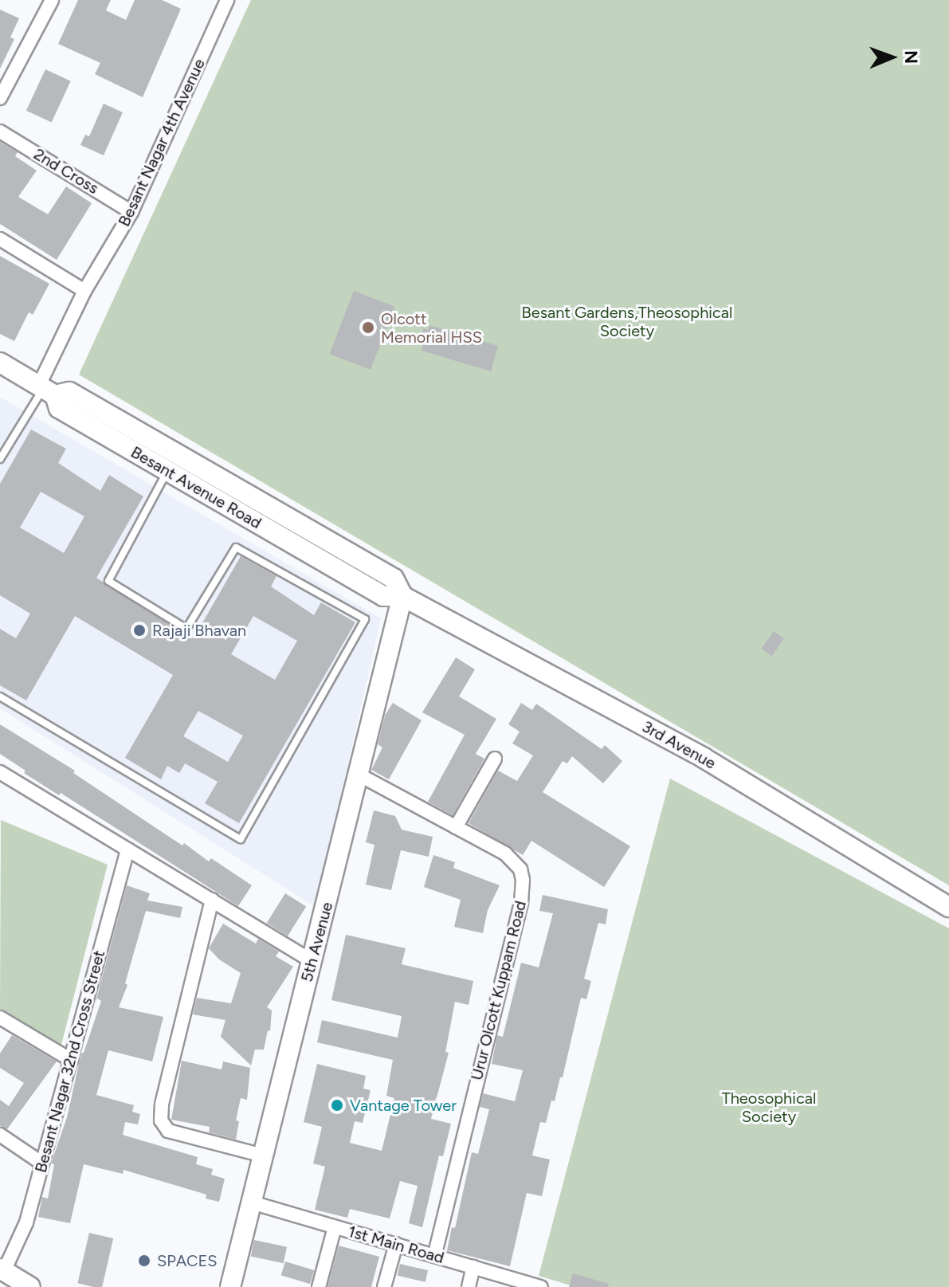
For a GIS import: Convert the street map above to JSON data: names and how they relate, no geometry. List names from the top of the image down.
{
  "streets": {
    "main road": ["Besant Avenue Road", "3rd Avenue", "5th Avenue"],
    "street": [
      "Besant Nagar 4th Avenue",
      "2nd Cross",
      "Urur Olcott Kuppam Road",
      "Besant Nagar 32nd Cross Street",
      "1st Main Road"
    ]
  },
  "crossings": [
    ["Besant Nagar 4th Avenue", "2nd Cross"],
    ["Besant Nagar 4th Avenue", "Besant Avenue Road"],
    ["Besant Avenue Road", "3rd Avenue"],
    ["Besant Avenue Road", "5th Avenue"],
    ["3rd Avenue", "5th Avenue"],
    ["5th Avenue", "Urur Olcott Kuppam Road"],
    ["5th Avenue", "1st Main Road"],
    ["Urur Olcott Kuppam Road", "1st Main Road"]
  ],
  "parks": ["Besant Gardens,Theosophical Society", "Theosophical Society"],
  "places": [
    "Olcott Memorial HSS",
    "Rajaji Bhavan",
    "Vantage Tower",
    "SPACES"
  ],
  "north": "right"
}
